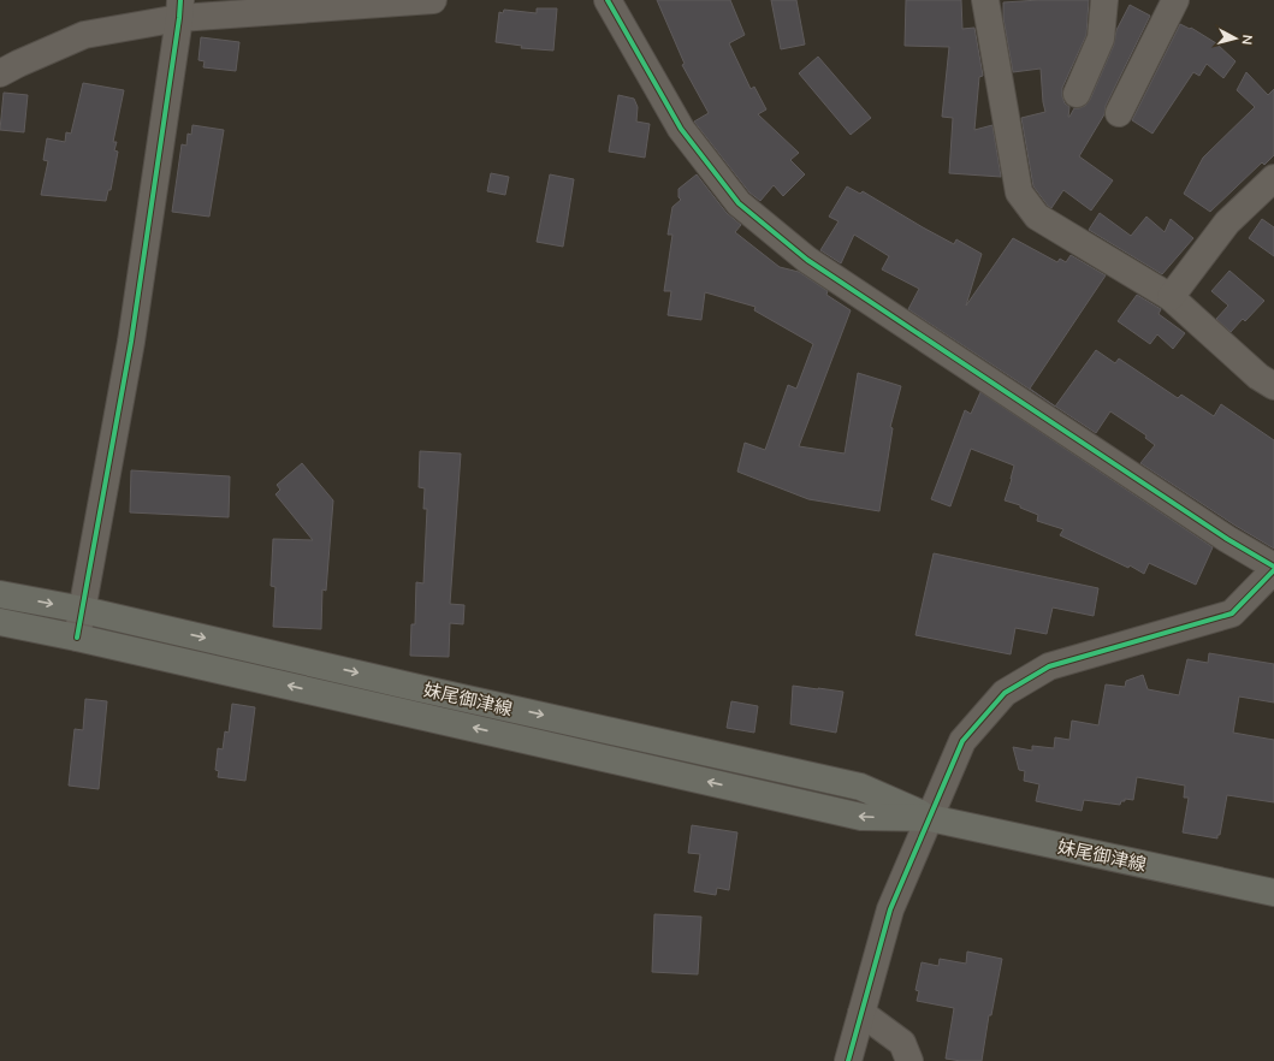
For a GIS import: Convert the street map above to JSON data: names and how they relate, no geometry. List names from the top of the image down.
{
  "streets": {
    "main road": ["妹尾御津線"]
  },
  "north": "right"
}
